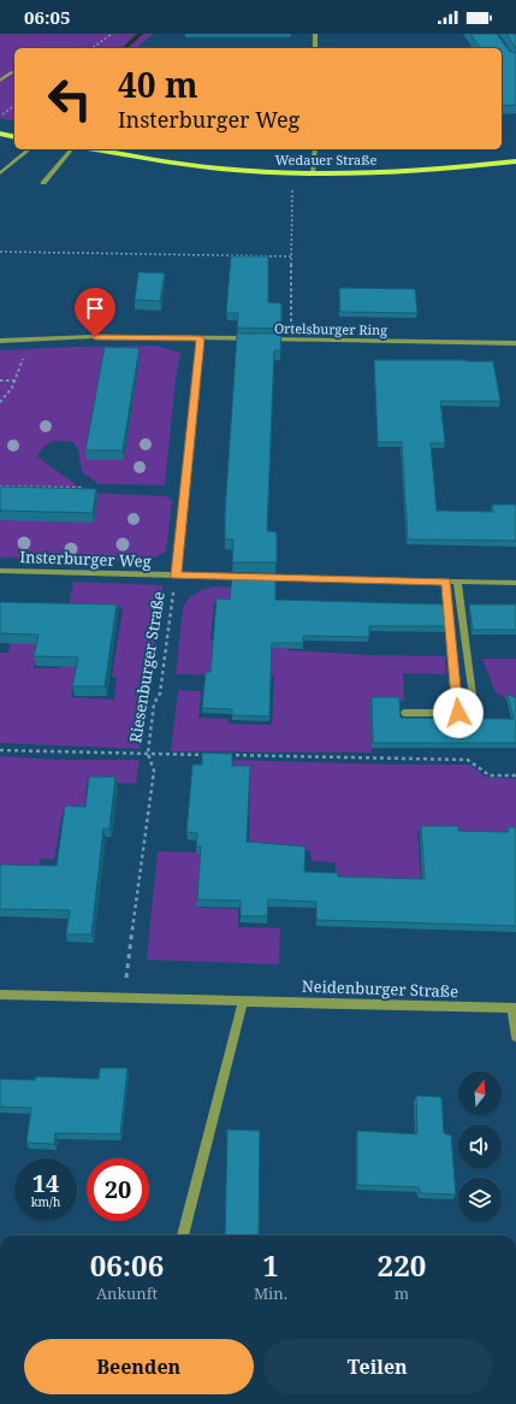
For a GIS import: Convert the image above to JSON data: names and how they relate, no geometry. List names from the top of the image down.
{
  "streets": {
    "main road": ["Wedauer Straße"],
    "street": [
      "Ortelsburger Ring",
      "Insterburger Weg",
      "Riesenburger Straße",
      "Neidenburger Straße"
    ]
  },
  "crossings": [
    ["Ortelsburger Ring", "Riesenburger Straße"],
    ["Insterburger Weg", "Riesenburger Straße"],
    ["Riesenburger Straße", "Neidenburger Straße"]
  ],
  "north": "top",
  "page": {
    "status": "06:05",
    "turn": ["40 m", "Insterburger Weg"],
    "speed": "14 km/h",
    "limit": "20",
    "eta": [
      "06:06",
      "Ankunft",
      "1",
      "Min.",
      "220",
      "m"
    ],
    "buttons": ["Beenden", "Teilen"]
  }
}
